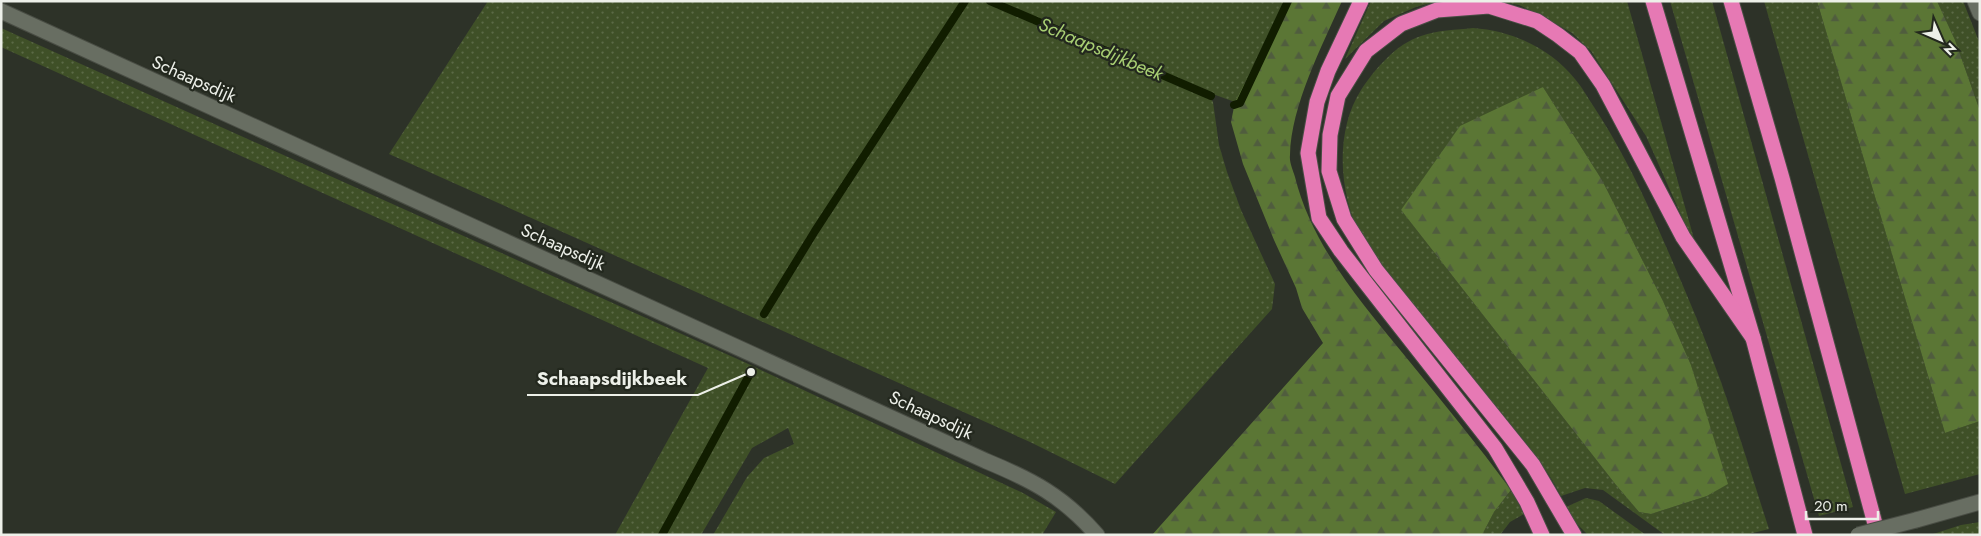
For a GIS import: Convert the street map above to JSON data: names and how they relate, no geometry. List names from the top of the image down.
{
  "streets": {
    "street": ["Schaapsdijk"]
  },
  "water": ["Schaapsdijkbeek"],
  "places": ["Schaapsdijkbeek"],
  "scale_bar": "20 m",
  "north": "bottom right"
}
